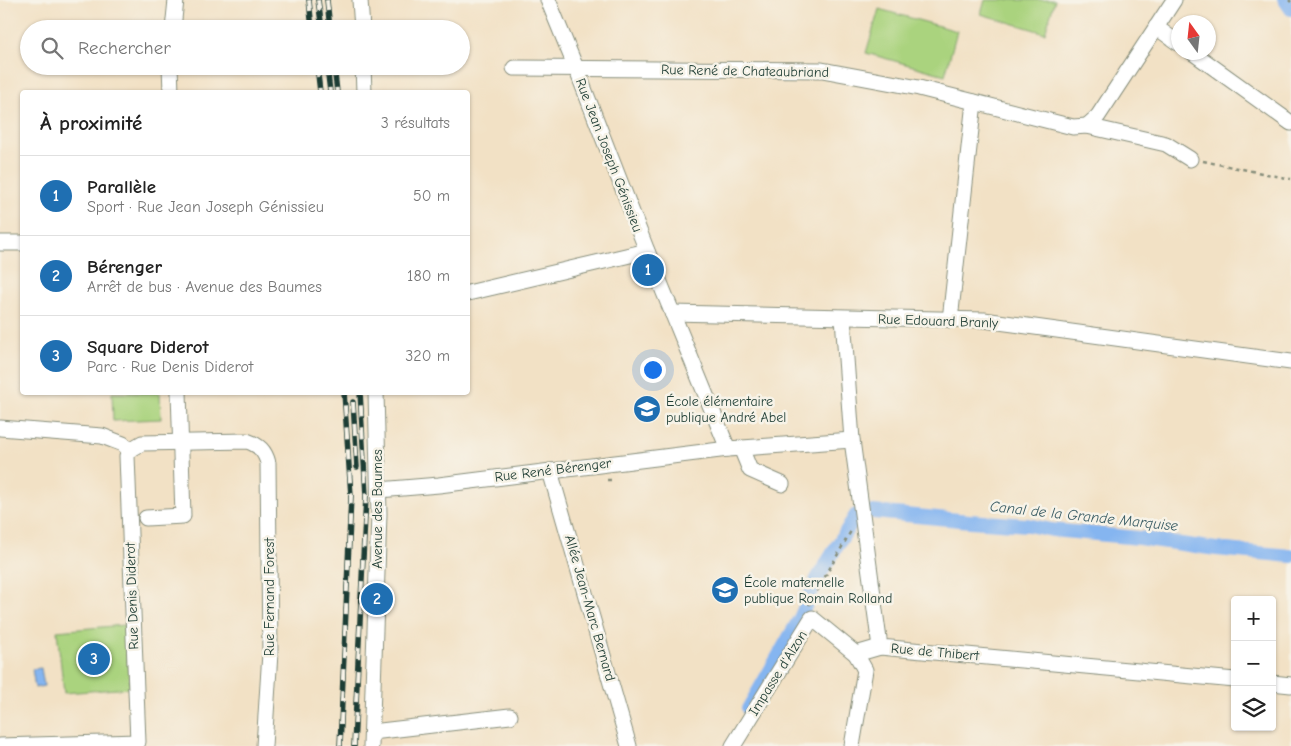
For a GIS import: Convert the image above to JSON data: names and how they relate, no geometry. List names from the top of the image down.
{
  "streets": {
    "street": [
      "Rue René de Chateaubriand",
      "Rue Jean Joseph Génissieu",
      "Rue Edouard Branly",
      "Rue René Bérenger",
      "Avenue des Baumes",
      "Rue Denis Diderot",
      "Rue Fernand Forest",
      "Allée Jean-Marc Bernard",
      "Rue de Thibert",
      "Impasse d'Alzon"
    ]
  },
  "crossings": [
    ["Rue René de Chateaubriand", "Rue Jean Joseph Génissieu"],
    ["Rue Jean Joseph Génissieu", "Rue Edouard Branly"],
    ["Rue Jean Joseph Génissieu", "Rue René Bérenger"],
    ["Rue Edouard Branly", "Rue de Thibert"],
    ["Rue René Bérenger", "Avenue des Baumes"],
    ["Rue René Bérenger", "Allée Jean-Marc Bernard"]
  ],
  "water": ["Canal de la Grande Marquise"],
  "places": {
    "school or university": ["École élémentaire publique André Abel", "École maternelle publique Romain Rolland"]
  },
  "north": "top",
  "page": {
    "search": "Rechercher",
    "heading": ["À proximité", "3 résultats"],
    "list": [
      {
        "mark": "1",
        "name": "Parallèle",
        "note": "Sport · Rue Jean Joseph Génissieu",
        "value": "50 m"
      },
      {
        "mark": "2",
        "name": "Bérenger",
        "note": "Arrêt de bus · Avenue des Baumes",
        "value": "180 m"
      },
      {
        "mark": "3",
        "name": "Square Diderot",
        "note": "Parc · Rue Denis Diderot",
        "value": "320 m"
      }
    ],
    "pins": ["1", "2", "3"],
    "map_buttons": ["+", "−"]
  }
}
